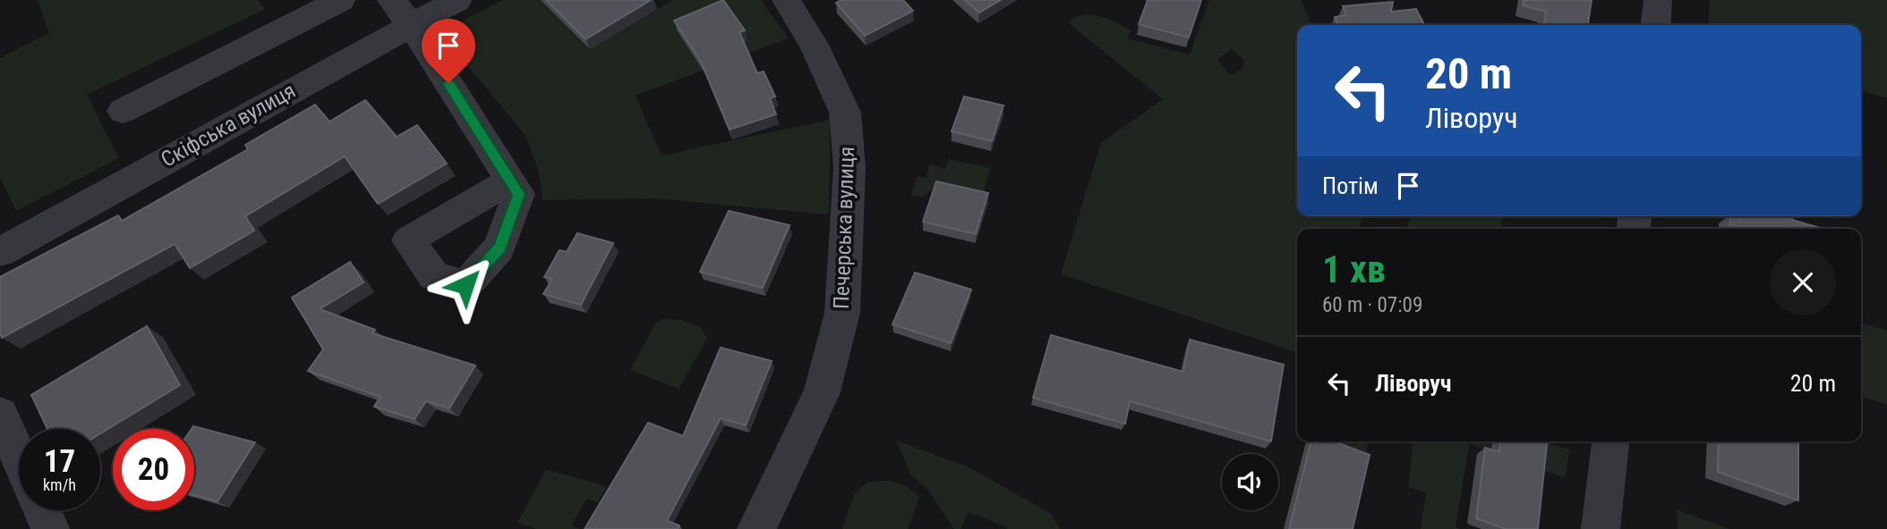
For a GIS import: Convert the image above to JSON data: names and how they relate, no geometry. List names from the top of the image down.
{
  "streets": {
    "street": ["Скіфська вулиця", "Печерська вулиця"]
  },
  "page": {
    "turn": ["20 m", "Ліворуч"],
    "then": "Потім",
    "heading": ["1 хв", "60 m · 07:09"],
    "list": [
      {
        "name": "Ліворуч",
        "value": "20 m"
      }
    ],
    "speed": "17 km/h",
    "limit": "20"
  }
}
